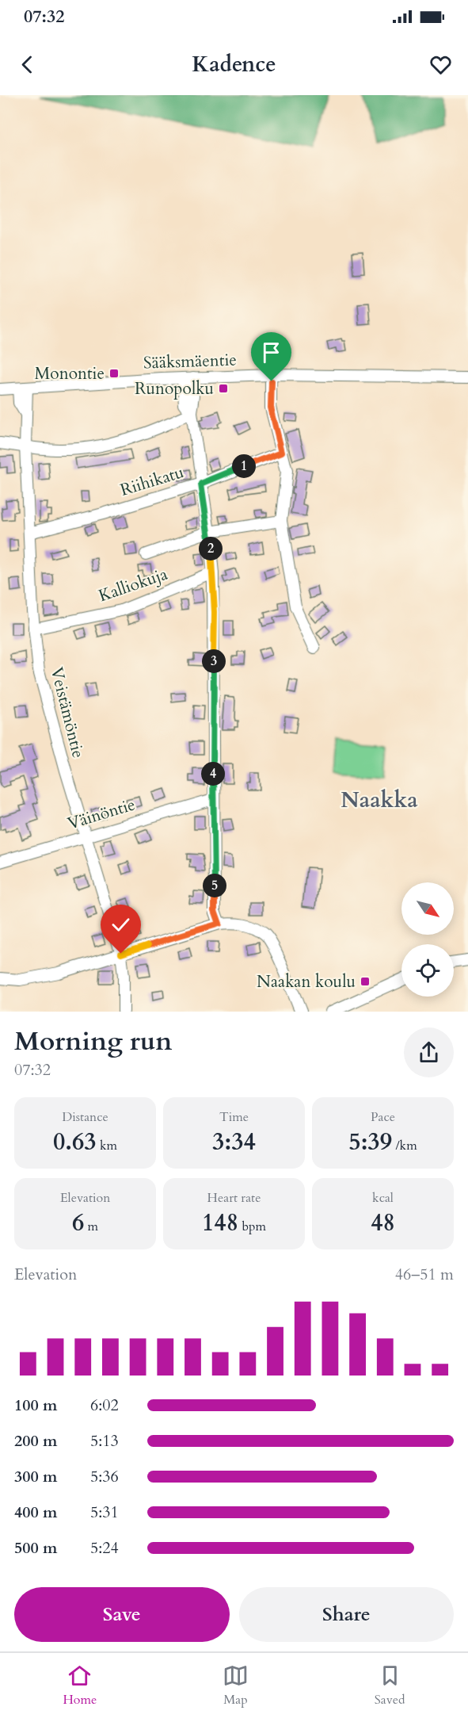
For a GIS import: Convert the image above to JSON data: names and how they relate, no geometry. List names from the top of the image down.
{
  "streets": {
    "street": [
      "Sääksmäentie",
      "Riihikatu",
      "Kalliokuja",
      "Veistämöntie",
      "Väinöntie"
    ]
  },
  "crossings": [
    ["Sääksmäentie", "Veistämöntie"],
    ["Riihikatu", "Veistämöntie"],
    ["Kalliokuja", "Veistämöntie"],
    ["Veistämöntie", "Väinöntie"]
  ],
  "districts": ["Naakka"],
  "places": {
    "transit": ["Monontie", "Runopolku", "Naakan koulu"]
  },
  "north": "bottom right",
  "page": {
    "status": "07:32",
    "header": "Kadence",
    "pins": [
      "1",
      "2",
      "3",
      "4",
      "5"
    ],
    "heading": ["Morning run", "07:32"],
    "stats": [
      ["Distance", "0.63 km"],
      ["Time", "3:34"],
      ["Pace", "5:39 /km"],
      ["Elevation", "6 m"],
      ["Heart rate", "148 bpm"],
      ["kcal", "48"]
    ],
    "chart": ["Elevation", "46–51 m"],
    "list": [
      {
        "name": "100 m",
        "note": "6:02"
      },
      {
        "name": "200 m",
        "note": "5:13"
      },
      {
        "name": "300 m",
        "note": "5:36"
      },
      {
        "name": "400 m",
        "note": "5:31"
      },
      {
        "name": "500 m",
        "note": "5:24"
      }
    ],
    "buttons": ["Save", "Share"],
    "tabs": ["Home", "Map", "Saved"]
  }
}
